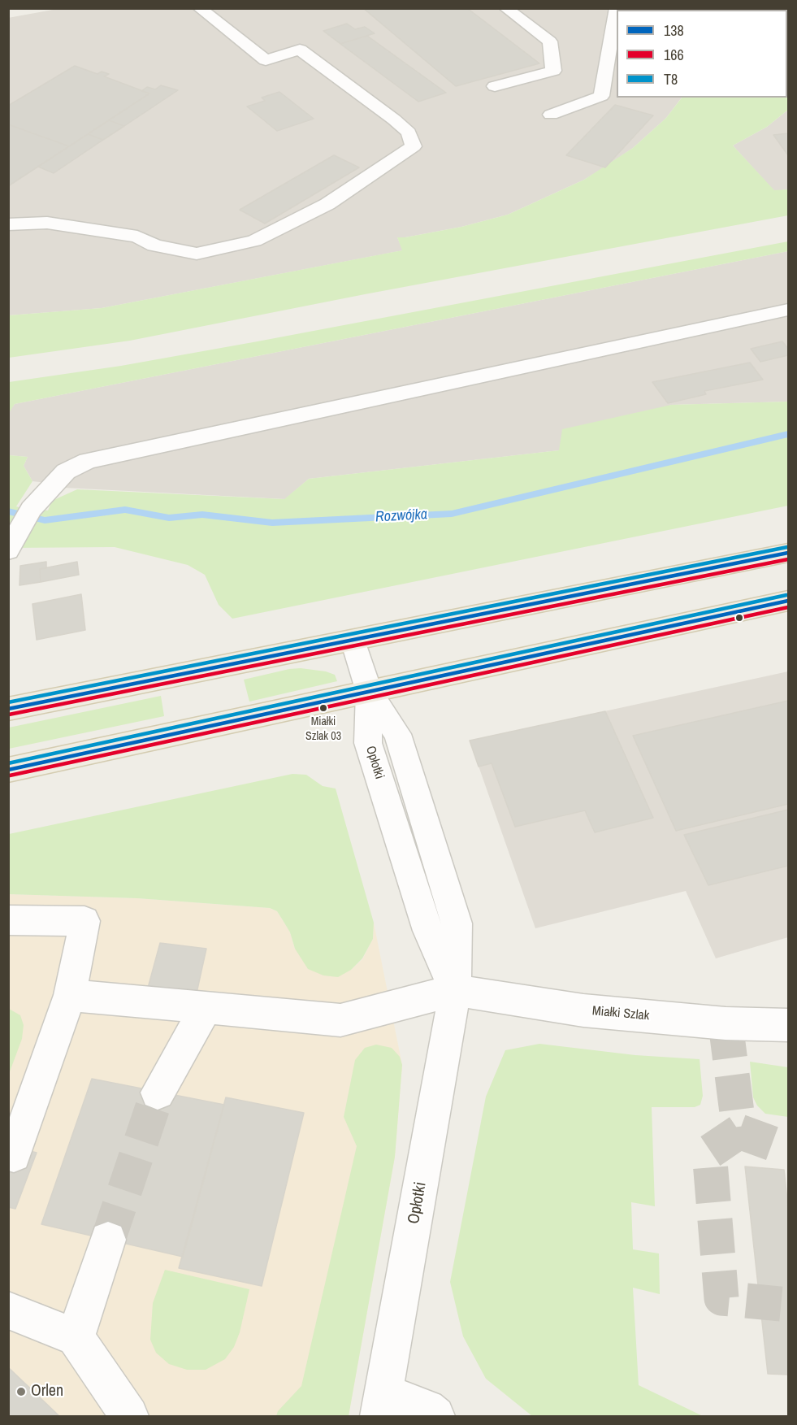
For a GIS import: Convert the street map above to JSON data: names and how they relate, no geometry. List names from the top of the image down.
{
  "streets": {
    "street": ["Opłotki", "Miałki Szlak"]
  },
  "crossings": [
    ["Opłotki", "Miałki Szlak"]
  ],
  "water": ["Rozwójka"],
  "places": ["Miałki Szlak 03", "Orlen"],
  "lines": ["transit line T8", "transit line 138", "transit line 166"],
  "legend": ["138", "166", "T8"]
}
